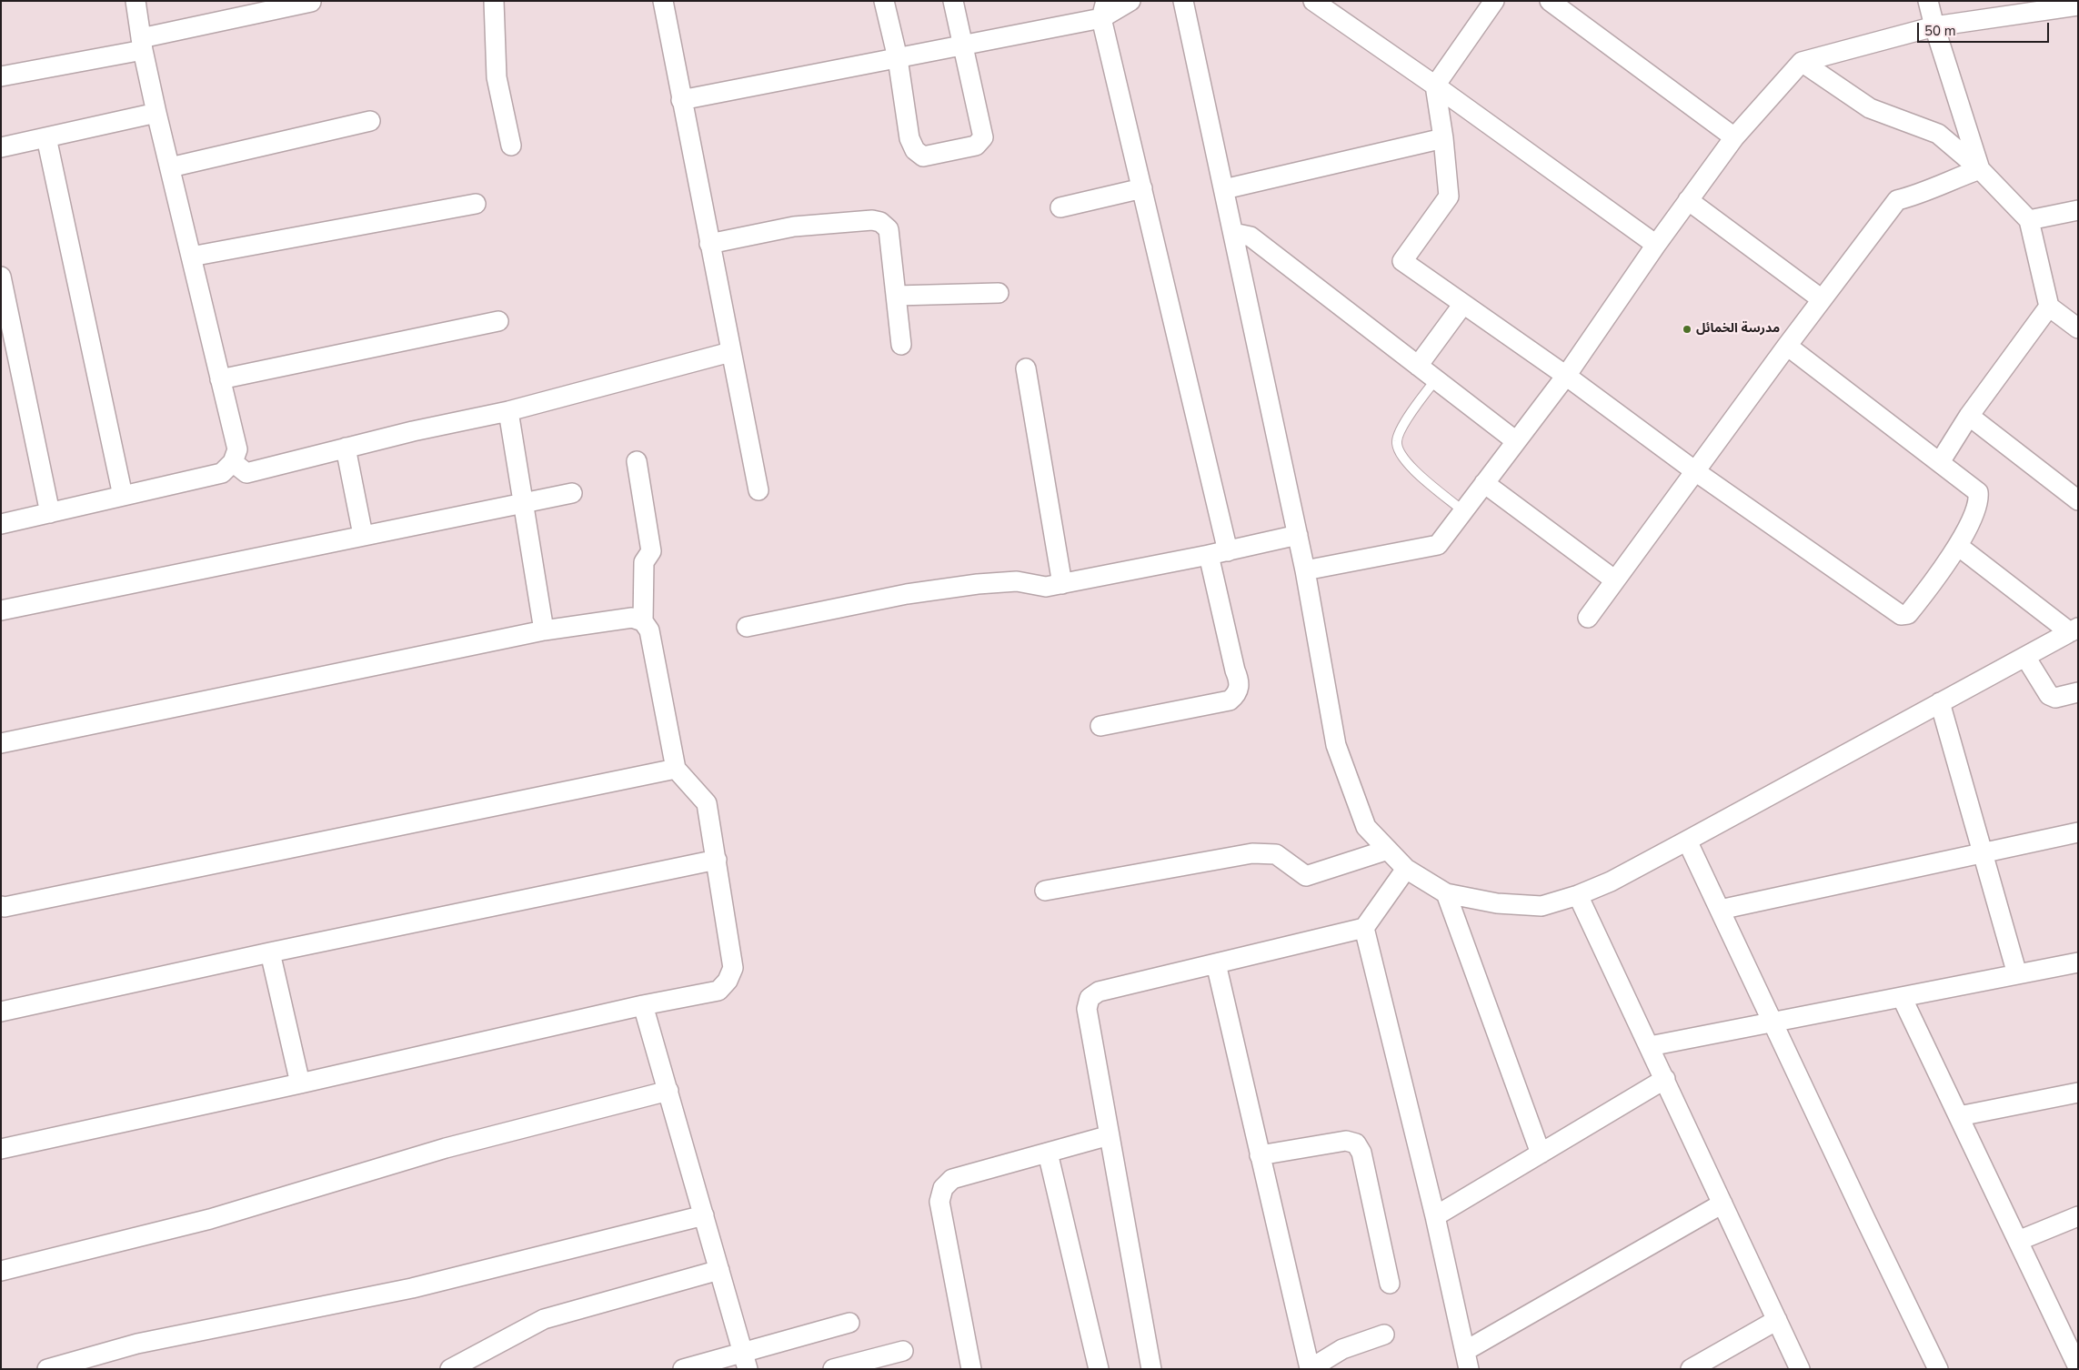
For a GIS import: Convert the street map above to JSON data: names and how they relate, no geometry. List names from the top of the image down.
{
  "places": ["مدرسة الخمائل"],
  "scale_bar": "50 m"
}
